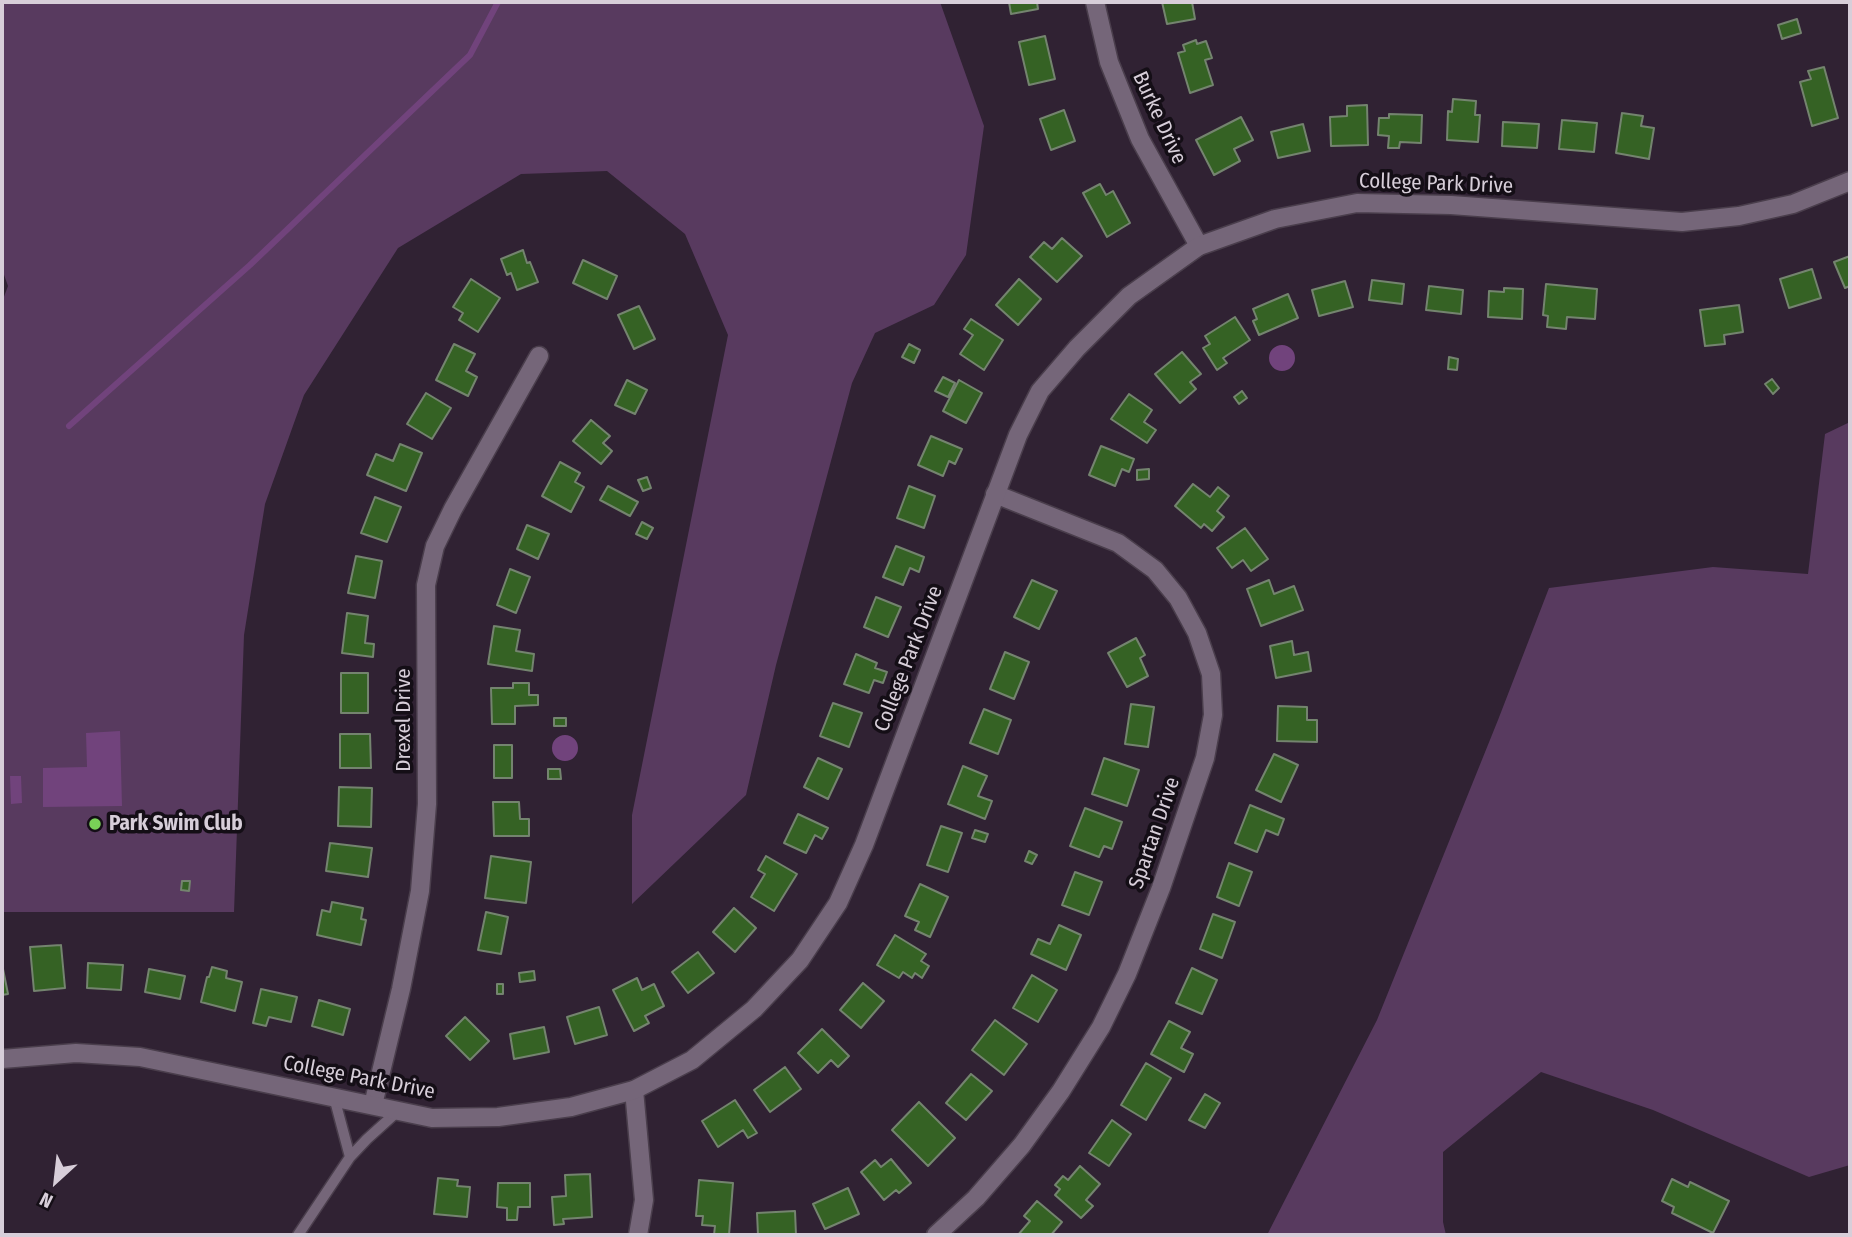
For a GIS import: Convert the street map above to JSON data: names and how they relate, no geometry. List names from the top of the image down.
{
  "streets": {
    "street": [
      "Burke Drive",
      "College Park Drive",
      "Drexel Drive",
      "Spartan Drive"
    ]
  },
  "crossings": [
    ["Burke Drive", "College Park Drive"],
    ["College Park Drive", "Drexel Drive"],
    ["College Park Drive", "Spartan Drive"]
  ],
  "places": ["Park Swim Club"],
  "north": "bottom left"
}
